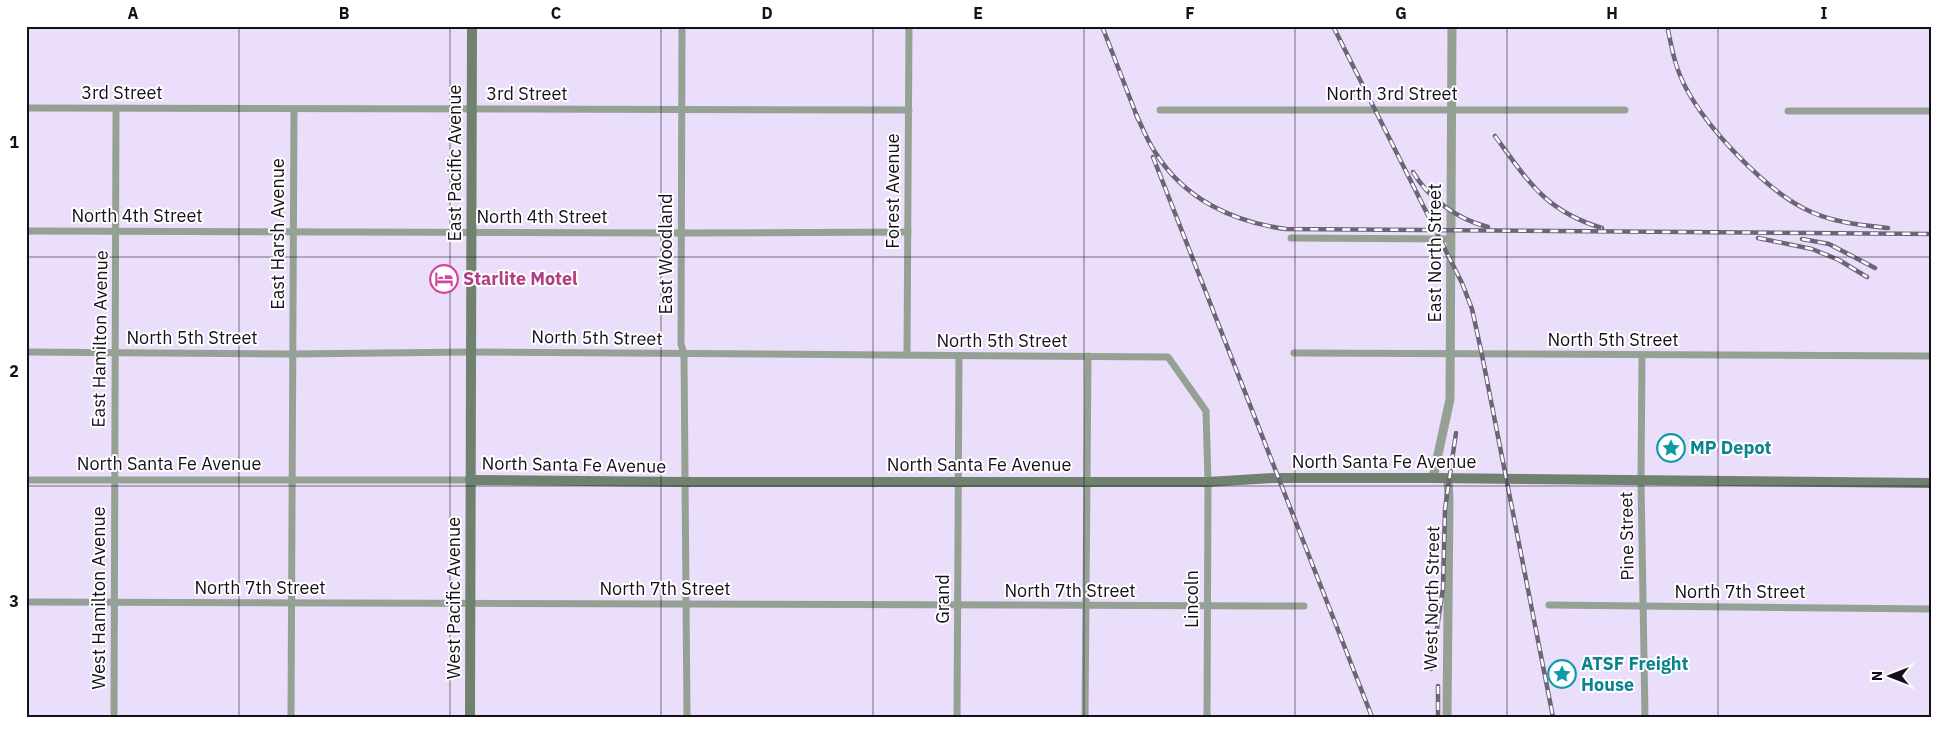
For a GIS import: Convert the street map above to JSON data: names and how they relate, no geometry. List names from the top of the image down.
{
  "streets": {
    "main road": ["East Pacific Avenue", "North Santa Fe Avenue", "West Pacific Avenue"],
    "street": [
      "3rd Street",
      "North 3rd Street",
      "Forest Avenue",
      "North 4th Street",
      "East Harsh Avenue",
      "East North Street",
      "East Woodland",
      "North 5th Street",
      "East Hamilton Avenue",
      "Pine Street",
      "North 7th Street",
      "West Hamilton Avenue",
      "West North Street",
      "Grand",
      "Lincoln"
    ]
  },
  "crossings": [
    ["3rd Street", "East Pacific Avenue"],
    ["3rd Street", "Forest Avenue"],
    ["3rd Street", "East Harsh Avenue"],
    ["3rd Street", "East Woodland"],
    ["3rd Street", "East Hamilton Avenue"],
    ["North 3rd Street", "East North Street"],
    ["East Pacific Avenue", "North 4th Street"],
    ["East Pacific Avenue", "North 5th Street"],
    ["East Pacific Avenue", "North Santa Fe Avenue"],
    ["East Pacific Avenue", "West Pacific Avenue"],
    ["Forest Avenue", "North 4th Street"],
    ["Forest Avenue", "North 5th Street"],
    ["North 4th Street", "East Harsh Avenue"],
    ["North 4th Street", "East Woodland"],
    ["North 4th Street", "East Hamilton Avenue"],
    ["East Harsh Avenue", "North 5th Street"],
    ["East Harsh Avenue", "North Santa Fe Avenue"],
    ["East Harsh Avenue", "North 7th Street"],
    ["East North Street", "North 5th Street"],
    ["East North Street", "North Santa Fe Avenue"],
    ["East Woodland", "North 5th Street"],
    ["East Woodland", "North Santa Fe Avenue"],
    ["East Woodland", "North 7th Street"],
    ["North 5th Street", "East Hamilton Avenue"],
    ["North 5th Street", "Pine Street"],
    ["North 5th Street", "Grand"],
    ["North 5th Street", "Lincoln"],
    ["East Hamilton Avenue", "North Santa Fe Avenue"],
    ["East Hamilton Avenue", "West Hamilton Avenue"],
    ["North Santa Fe Avenue", "Pine Street"],
    ["North Santa Fe Avenue", "West Hamilton Avenue"],
    ["North Santa Fe Avenue", "West Pacific Avenue"],
    ["North Santa Fe Avenue", "West North Street"],
    ["North Santa Fe Avenue", "Grand"],
    ["North Santa Fe Avenue", "Lincoln"],
    ["Pine Street", "North 7th Street"],
    ["North 7th Street", "West Hamilton Avenue"],
    ["North 7th Street", "West Pacific Avenue"],
    ["North 7th Street", "Grand"],
    ["North 7th Street", "Lincoln"]
  ],
  "places": {
    "hotel": ["Starlite Motel"],
    "place": ["MP Depot", "ATSF Freight House"]
  },
  "north": "left",
  "grid": {
    "columns": [
      "A",
      "B",
      "C",
      "D",
      "E",
      "F",
      "G",
      "H",
      "I"
    ],
    "rows": ["1", "2", "3"]
  }
}
